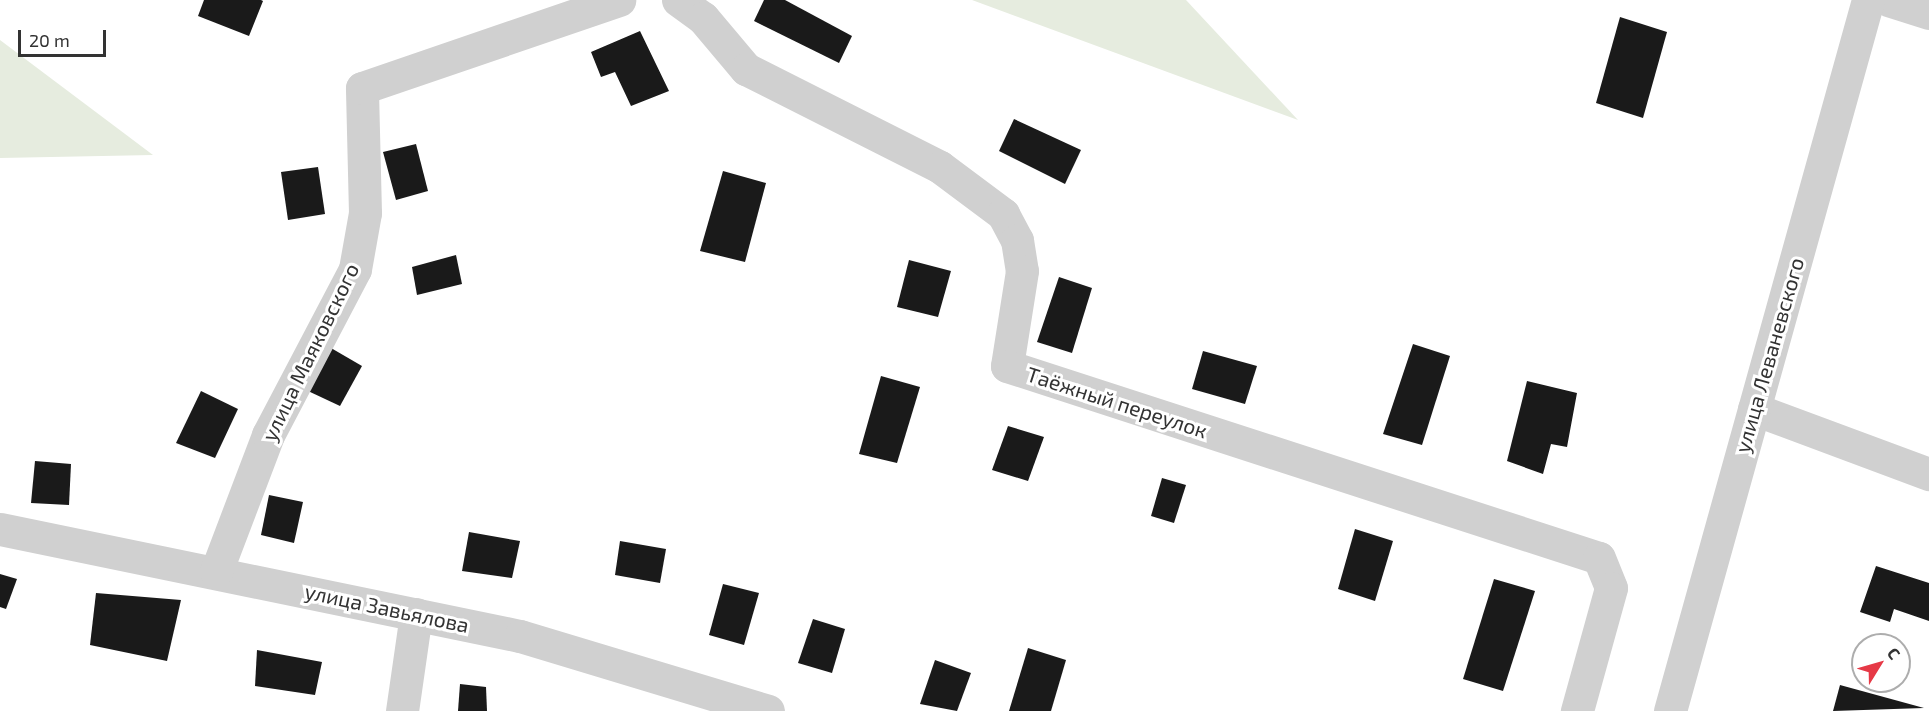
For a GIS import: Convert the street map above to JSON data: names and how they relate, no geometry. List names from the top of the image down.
{
  "streets": {
    "street": [
      "улица Маяковского",
      "улица Леваневского",
      "Таёжный переулок",
      "улица Завьялова"
    ]
  },
  "crossings": [
    ["улица Маяковского", "улица Завьялова"]
  ],
  "scale_bar": "20 m",
  "north": "top right"
}
